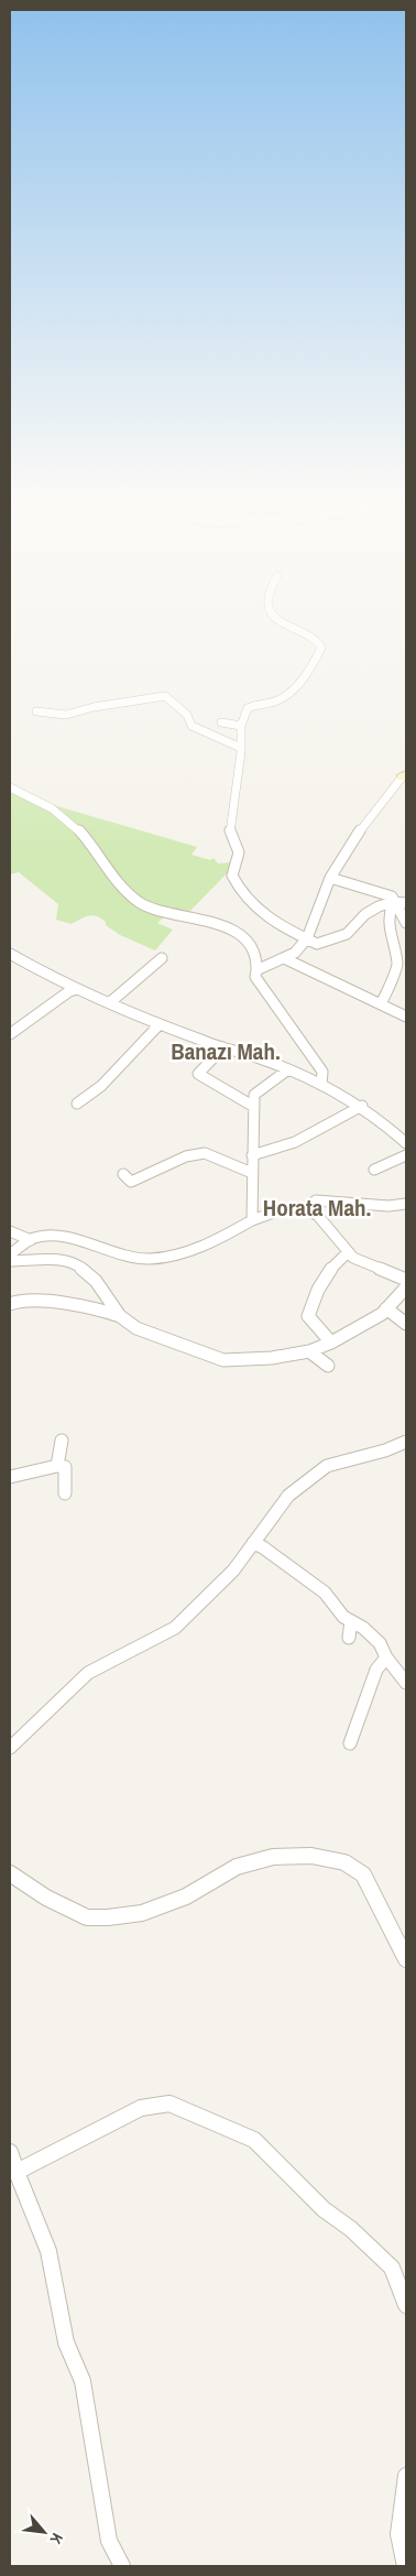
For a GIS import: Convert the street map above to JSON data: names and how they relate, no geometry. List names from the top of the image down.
{
  "districts": ["Banazı Mah.", "Horata Mah."],
  "north": "bottom right"
}
